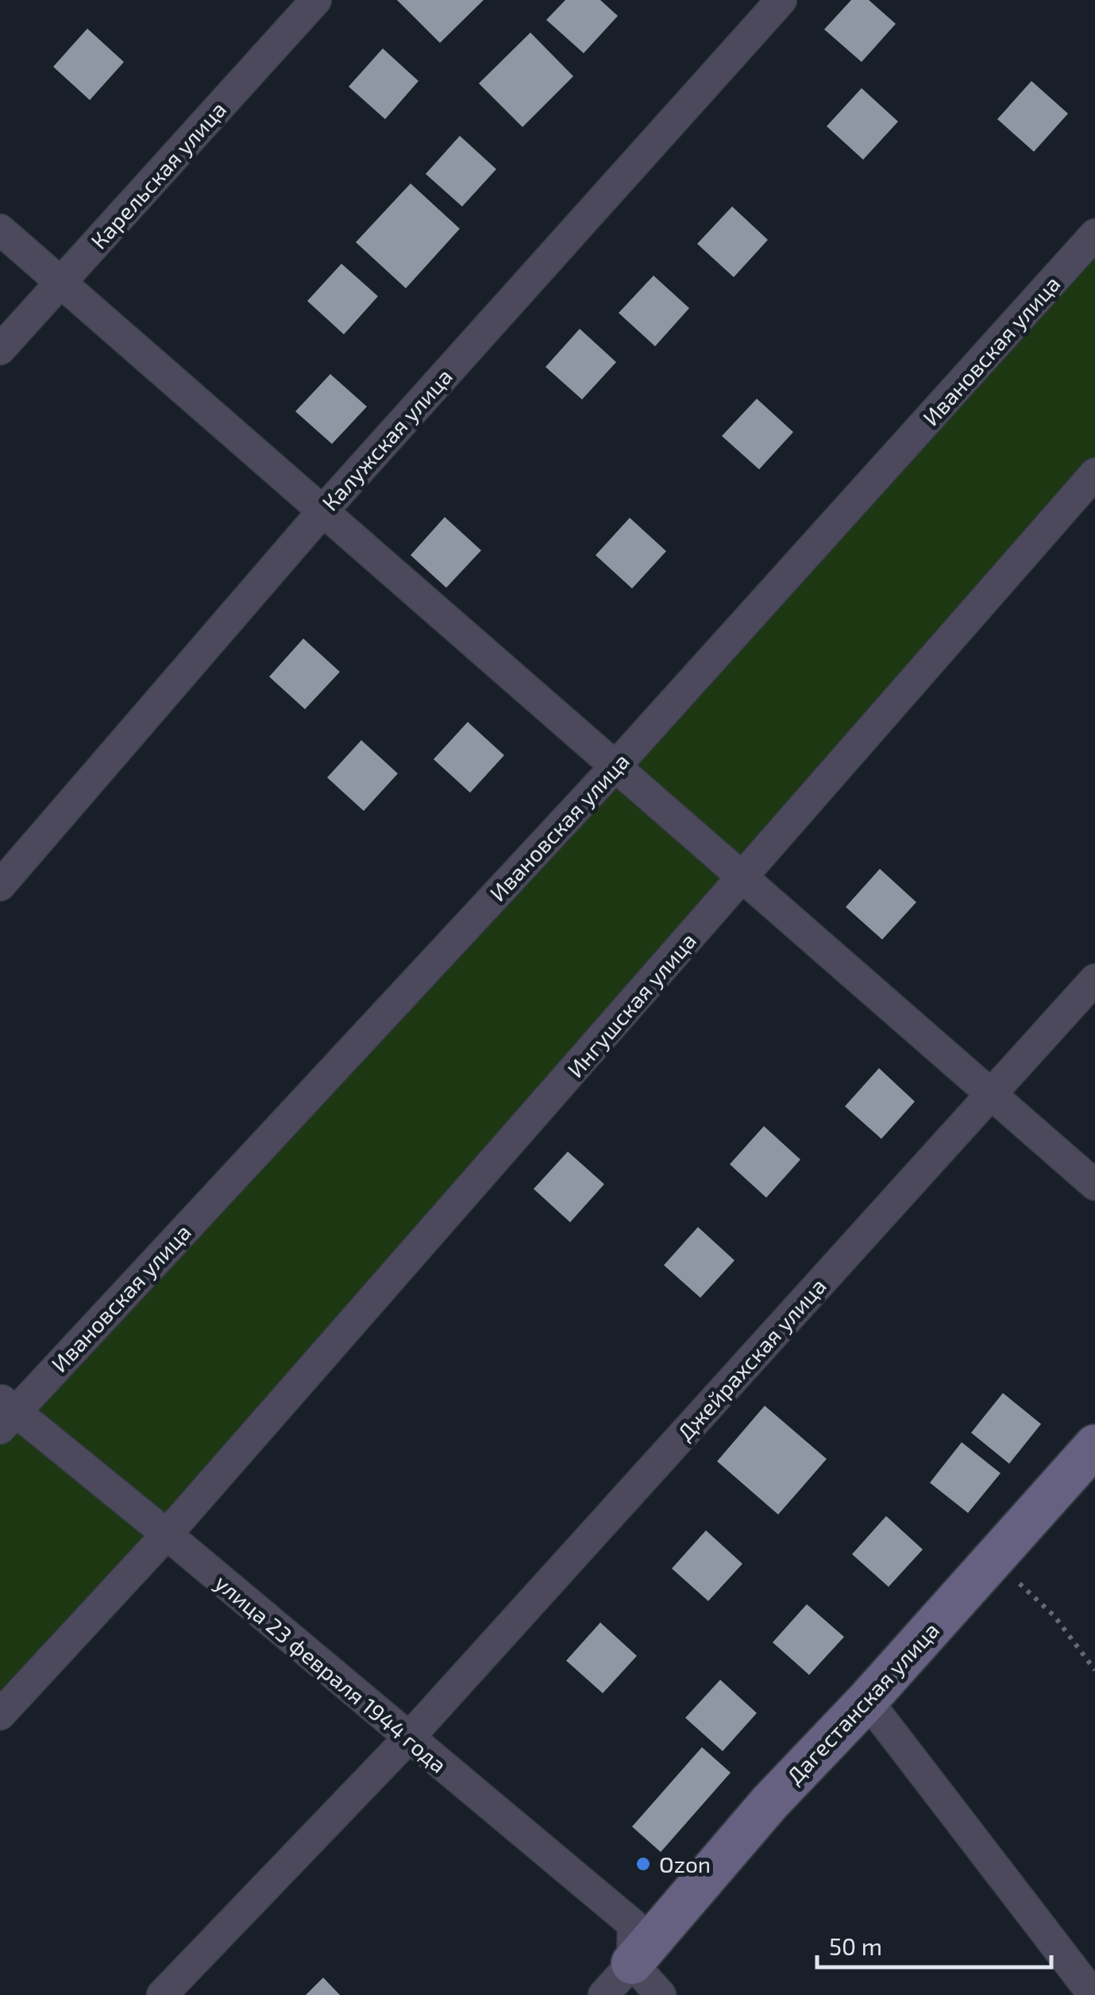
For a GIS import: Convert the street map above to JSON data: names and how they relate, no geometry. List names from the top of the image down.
{
  "streets": {
    "street": [
      "Карельская улица",
      "Ивановская улица",
      "Калужская улица",
      "Ингушская улица",
      "Джейрахская улица",
      "улица 23 февраля 1944 года",
      "Дагестанская улица"
    ]
  },
  "crossings": [
    ["Ивановская улица", "улица 23 февраля 1944 года"],
    ["Ингушская улица", "улица 23 февраля 1944 года"],
    ["Джейрахская улица", "улица 23 февраля 1944 года"],
    ["улица 23 февраля 1944 года", "Дагестанская улица"]
  ],
  "places": ["Ozon"],
  "scale_bar": "50 m"
}
